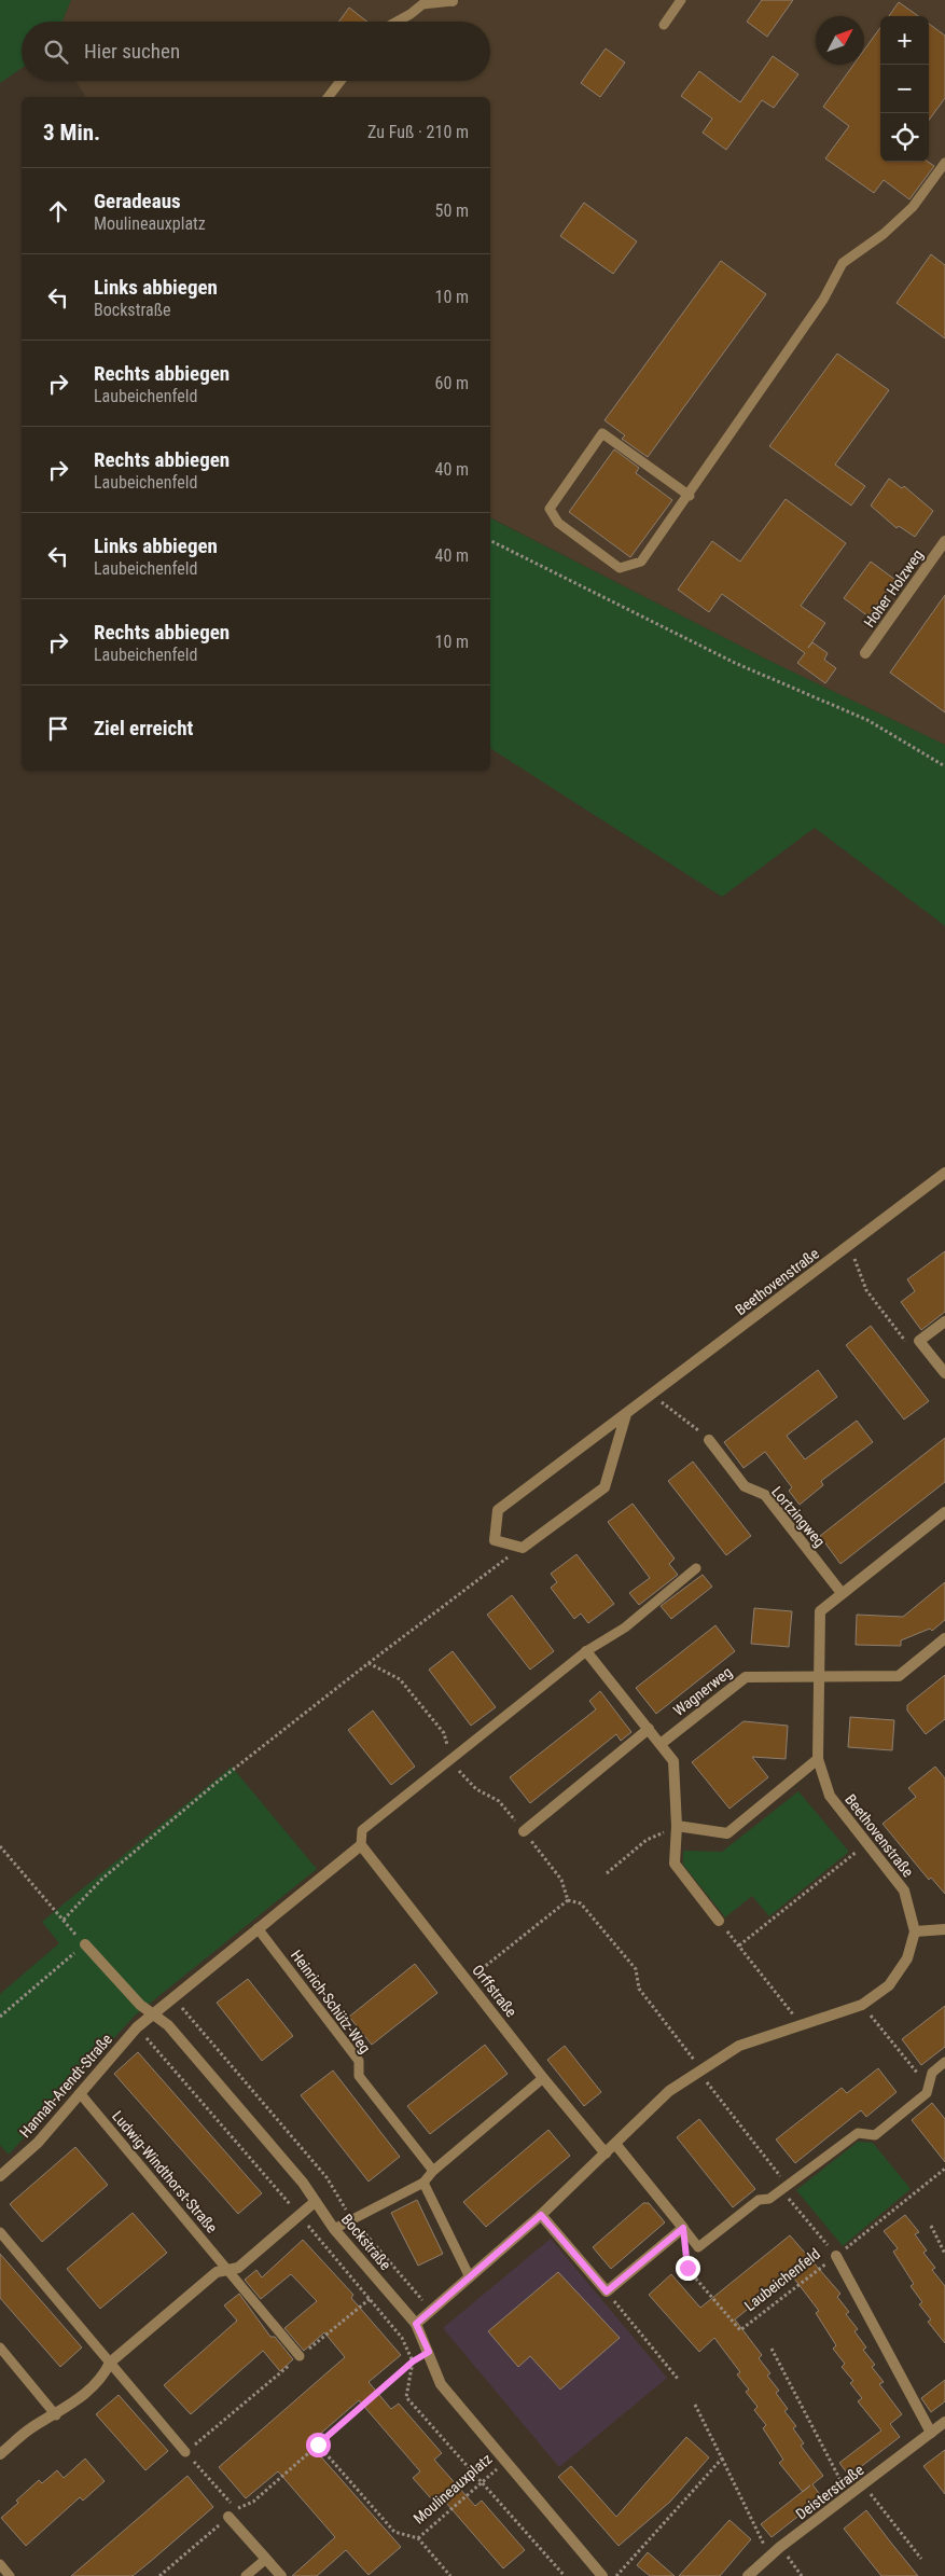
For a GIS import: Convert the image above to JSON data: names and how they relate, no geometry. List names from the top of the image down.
{
  "streets": {
    "street": [
      "Hoher Holzweg",
      "Beethovenstraße",
      "Lortzingweg",
      "Wagnerweg",
      "Orffstraße",
      "Hannah-Arendt-Straße",
      "Bockstraße",
      "Deisterstraße"
    ],
    "lane": ["Heinrich-Schütz-Weg", "Ludwig-Windthorst-Straße"],
    "path": ["Laubeichenfeld", "Moulineauxplatz"]
  },
  "crossings": [
    ["Beethovenstraße", "Lortzingweg"],
    ["Beethovenstraße", "Wagnerweg"],
    ["Hannah-Arendt-Straße", "Ludwig-Windthorst-Straße"],
    ["Hannah-Arendt-Straße", "Bockstraße"],
    ["Bockstraße", "Moulineauxplatz"]
  ],
  "north": "top right",
  "page": {
    "map_buttons": ["+", "−"],
    "search": "Hier suchen",
    "heading": ["3 Min.", "Zu Fuß · 210 m"],
    "list": [
      ["Geradeaus", "Moulineauxplatz", "50 m"],
      ["Links abbiegen", "Bockstraße", "10 m"],
      ["Rechts abbiegen", "Laubeichenfeld", "60 m"],
      ["Rechts abbiegen", "Laubeichenfeld", "40 m"],
      ["Links abbiegen", "Laubeichenfeld", "40 m"],
      ["Rechts abbiegen", "Laubeichenfeld", "10 m"],
      "Ziel erreicht"
    ]
  }
}
